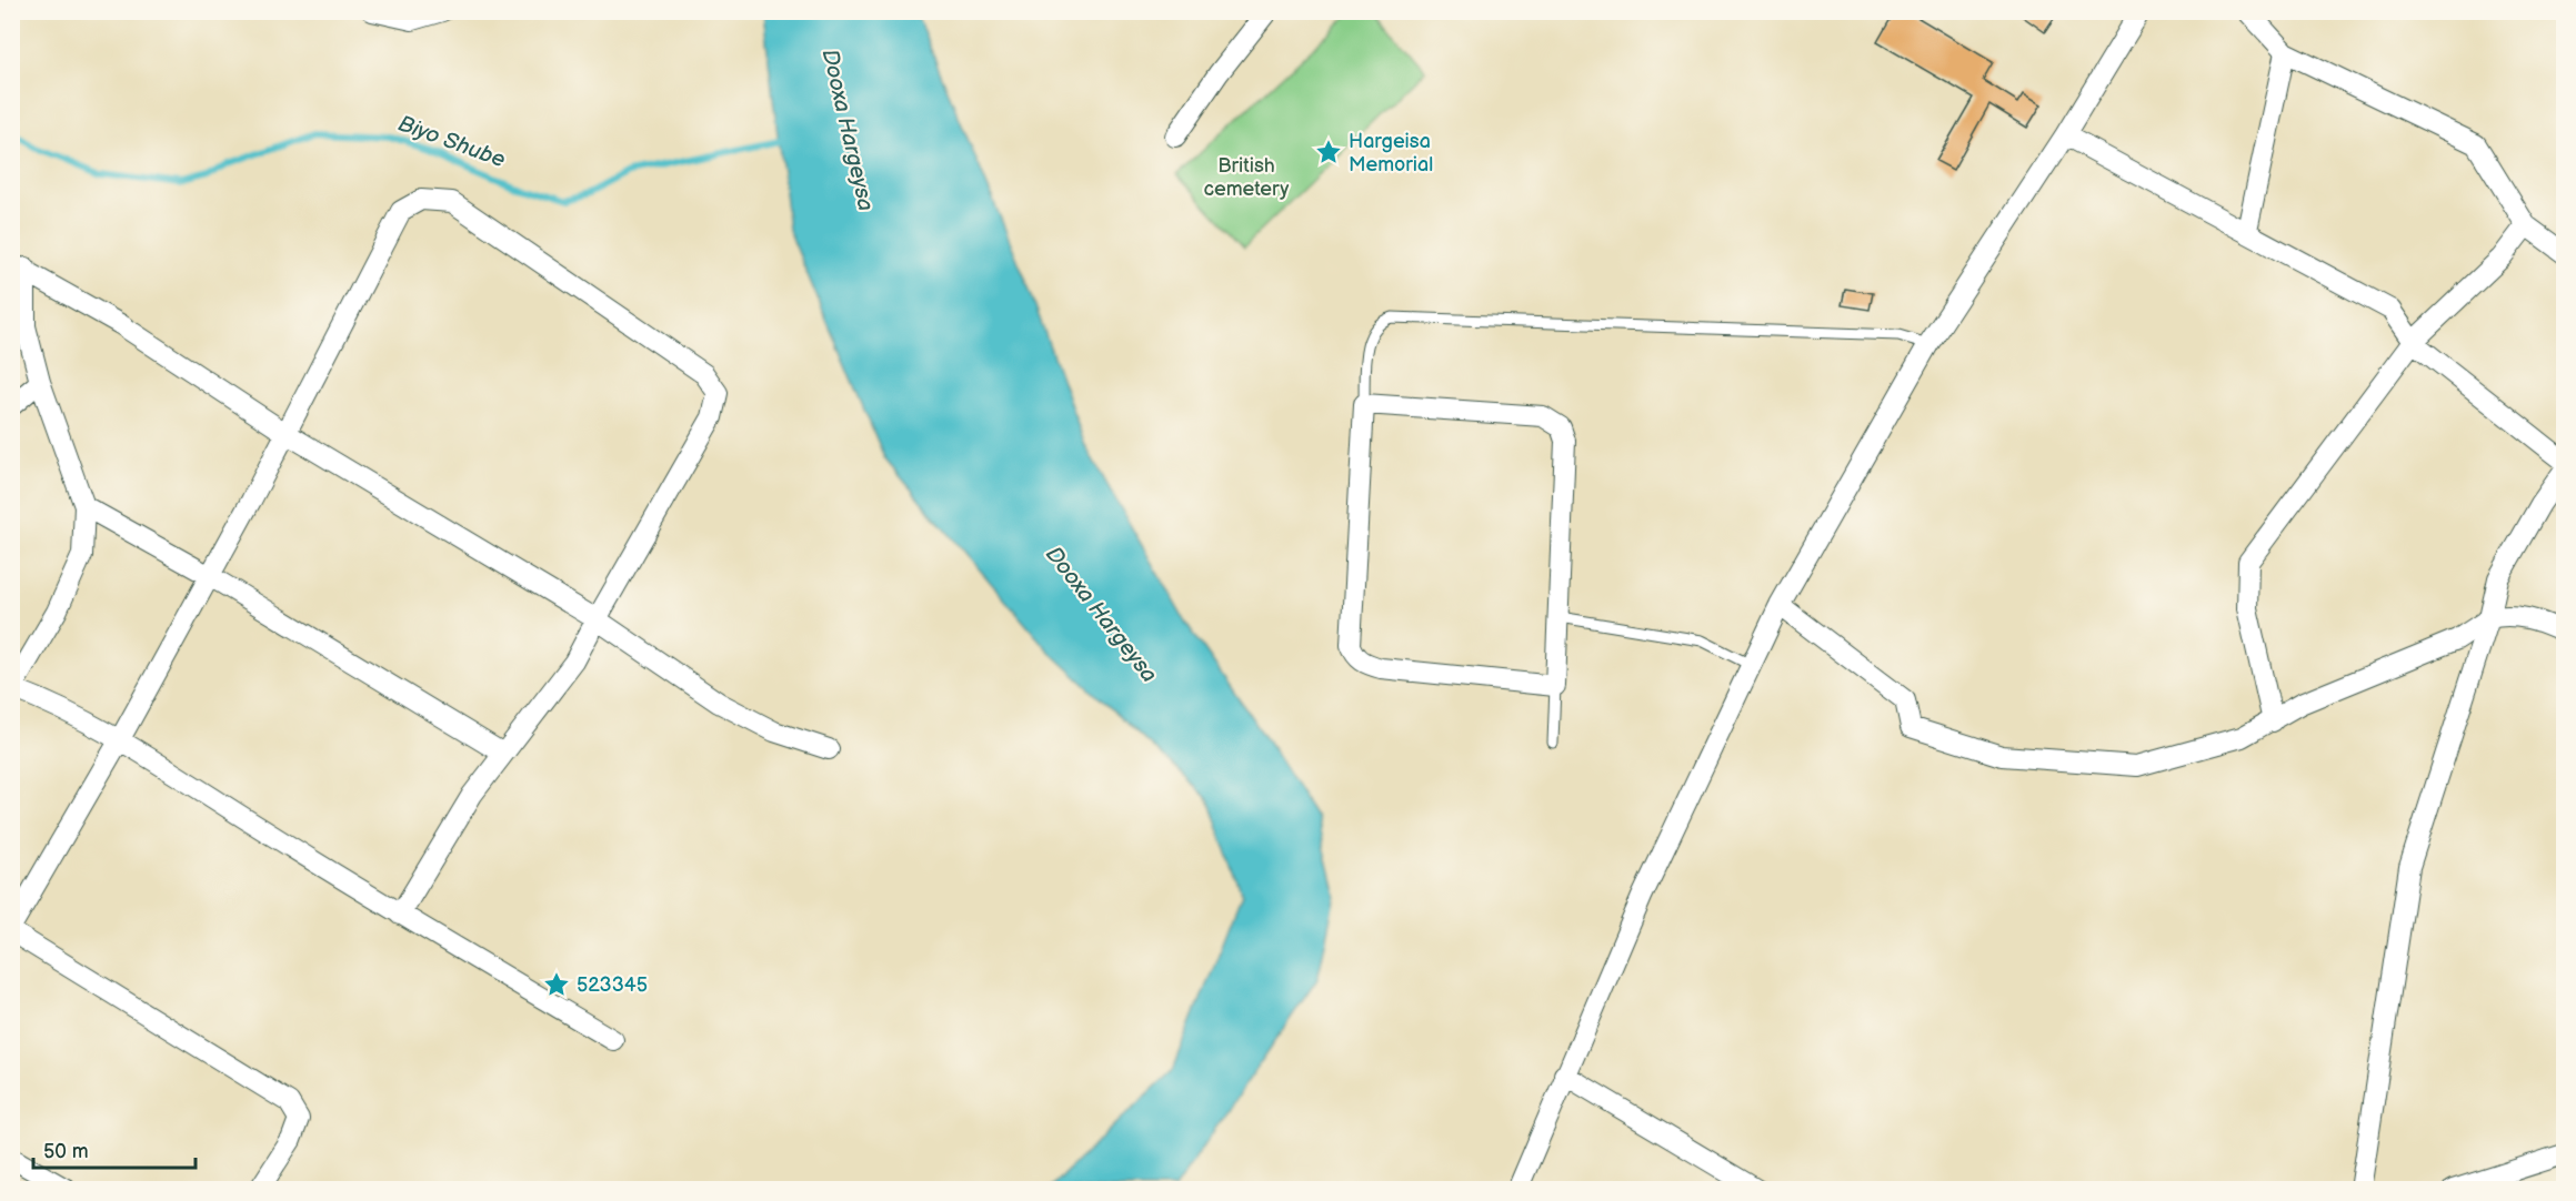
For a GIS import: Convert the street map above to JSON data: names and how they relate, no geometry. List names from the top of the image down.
{
  "water": ["Dooxa Hargeysa", "Biyo Shube"],
  "parks": ["British cemetery"],
  "places": {
    "place": ["Hargeisa Memorial", "523345"]
  },
  "scale_bar": "50 m"
}
